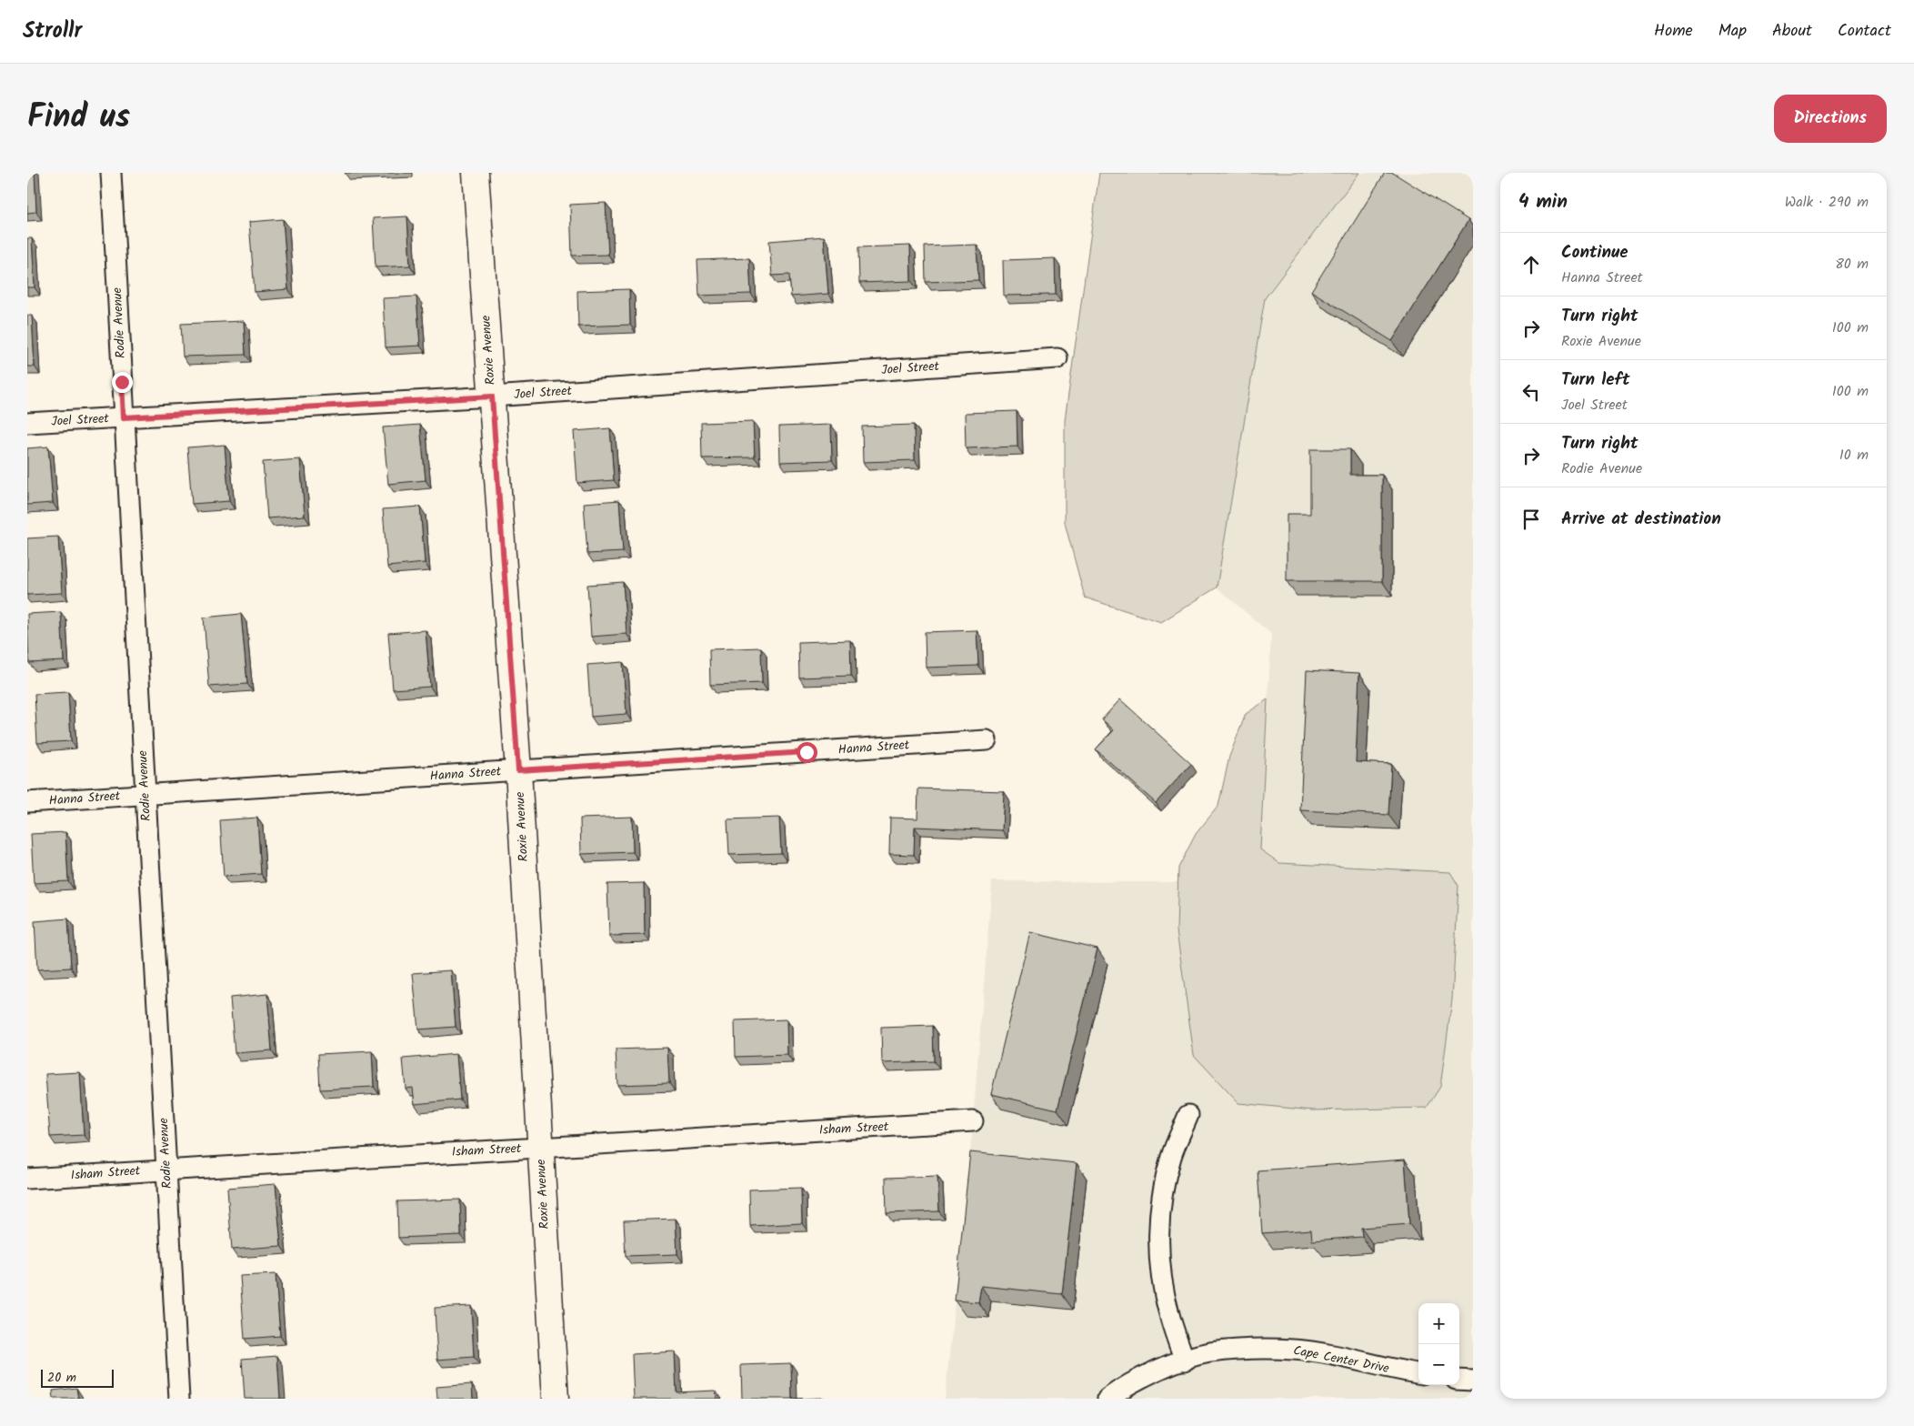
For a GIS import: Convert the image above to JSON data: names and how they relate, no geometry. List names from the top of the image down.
{
  "streets": {
    "street": [
      "Rodie Avenue",
      "Roxie Avenue",
      "Joel Street",
      "Hanna Street",
      "Isham Street",
      "Cape Center Drive"
    ]
  },
  "crossings": [
    ["Rodie Avenue", "Joel Street"],
    ["Rodie Avenue", "Hanna Street"],
    ["Rodie Avenue", "Isham Street"],
    ["Roxie Avenue", "Joel Street"],
    ["Roxie Avenue", "Hanna Street"],
    ["Roxie Avenue", "Isham Street"]
  ],
  "scale_bar": "20 m",
  "page": {
    "header": "Strollr",
    "nav": [
      "Home",
      "Map",
      "About",
      "Contact"
    ],
    "title": "Find us",
    "buttons": "Directions",
    "heading": ["4 min", "Walk · 290 m"],
    "list": [
      ["Continue", "Hanna Street", "80 m"],
      ["Turn right", "Roxie Avenue", "100 m"],
      ["Turn left", "Joel Street", "100 m"],
      ["Turn right", "Rodie Avenue", "10 m"],
      "Arrive at destination"
    ],
    "map_buttons": ["+", "−"],
    "scale": "20 m"
  }
}
